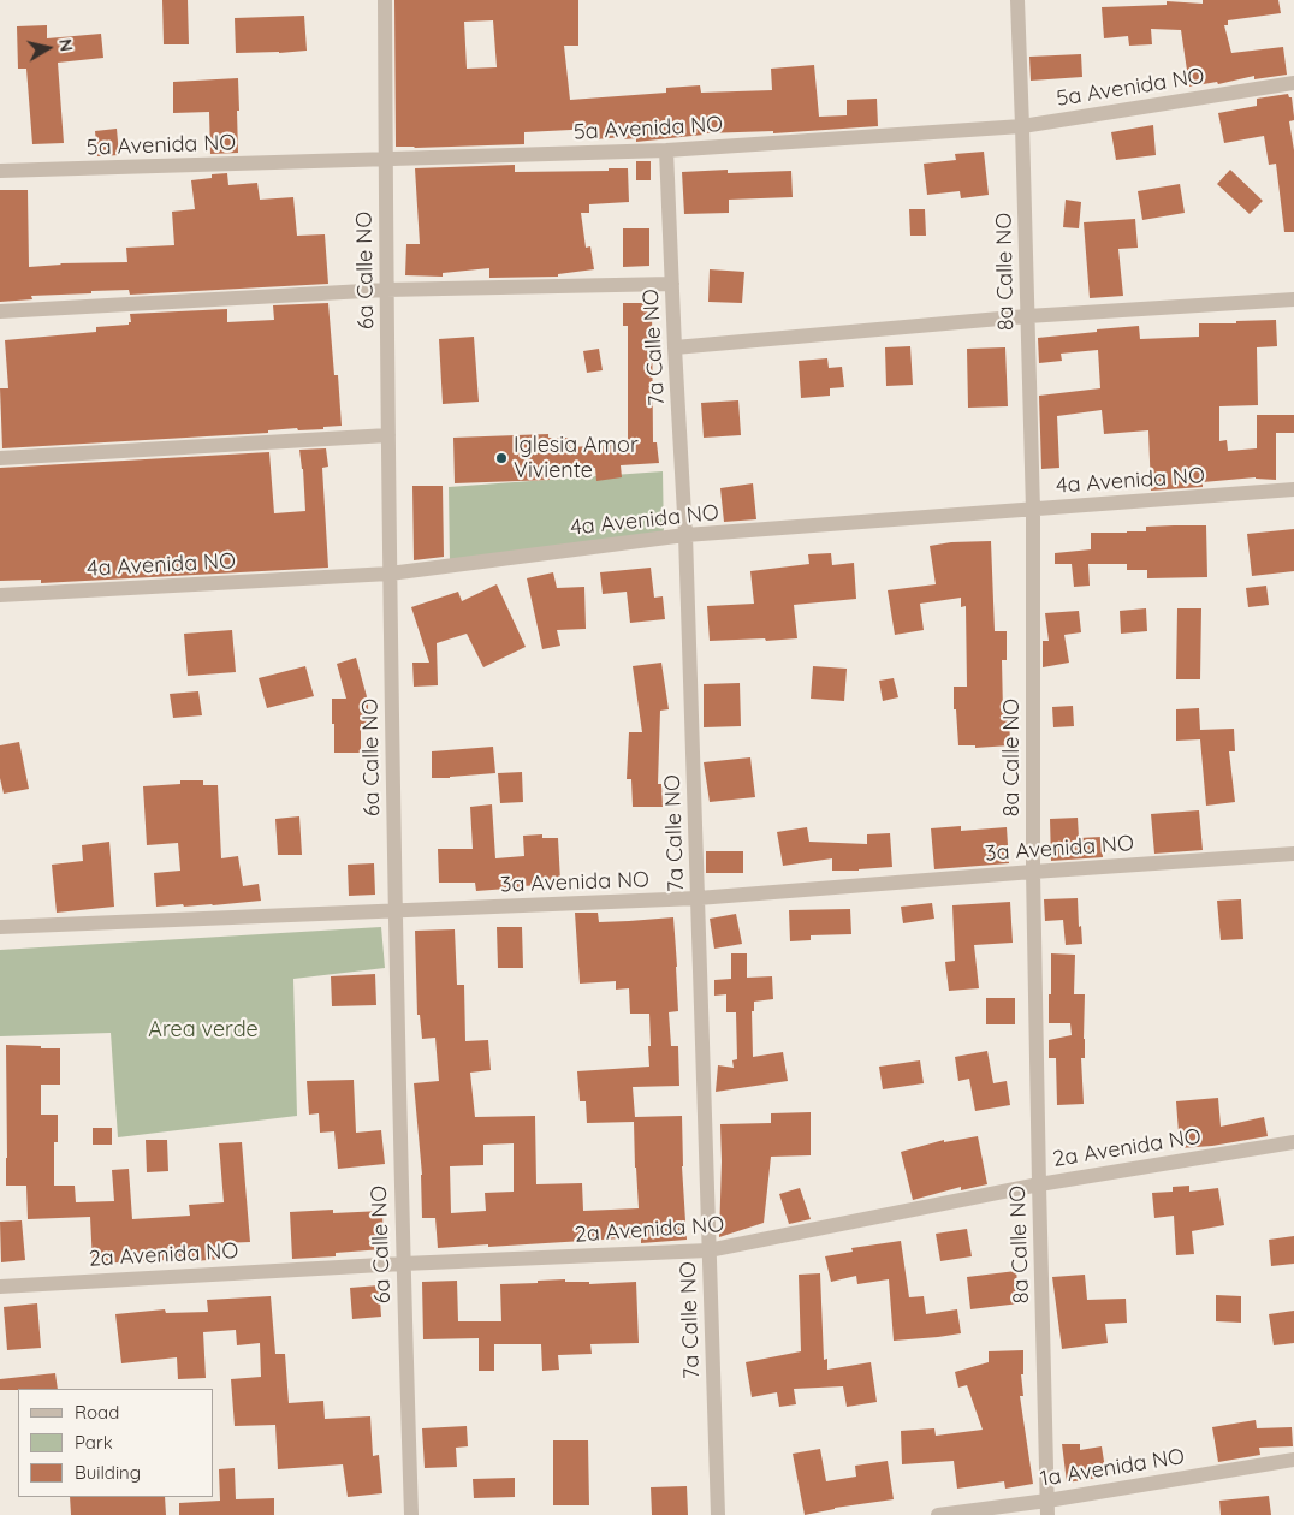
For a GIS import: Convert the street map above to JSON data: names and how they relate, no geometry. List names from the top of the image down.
{
  "streets": {
    "street": [
      "5a Avenida NO",
      "6a Calle NO",
      "8a Calle NO",
      "7a Calle NO",
      "4a Avenida NO",
      "3a Avenida NO",
      "2a Avenida NO",
      "1a Avenida NO"
    ]
  },
  "crossings": [
    ["5a Avenida NO", "6a Calle NO"],
    ["5a Avenida NO", "8a Calle NO"],
    ["5a Avenida NO", "7a Calle NO"],
    ["6a Calle NO", "4a Avenida NO"],
    ["6a Calle NO", "3a Avenida NO"],
    ["6a Calle NO", "2a Avenida NO"],
    ["8a Calle NO", "4a Avenida NO"],
    ["8a Calle NO", "3a Avenida NO"],
    ["8a Calle NO", "2a Avenida NO"],
    ["8a Calle NO", "1a Avenida NO"],
    ["7a Calle NO", "4a Avenida NO"],
    ["7a Calle NO", "3a Avenida NO"],
    ["7a Calle NO", "2a Avenida NO"]
  ],
  "parks": ["Area verde"],
  "places": ["Iglesia Amor Viviente"],
  "legend": ["Road", "Park", "Building"],
  "north": "right"
}
